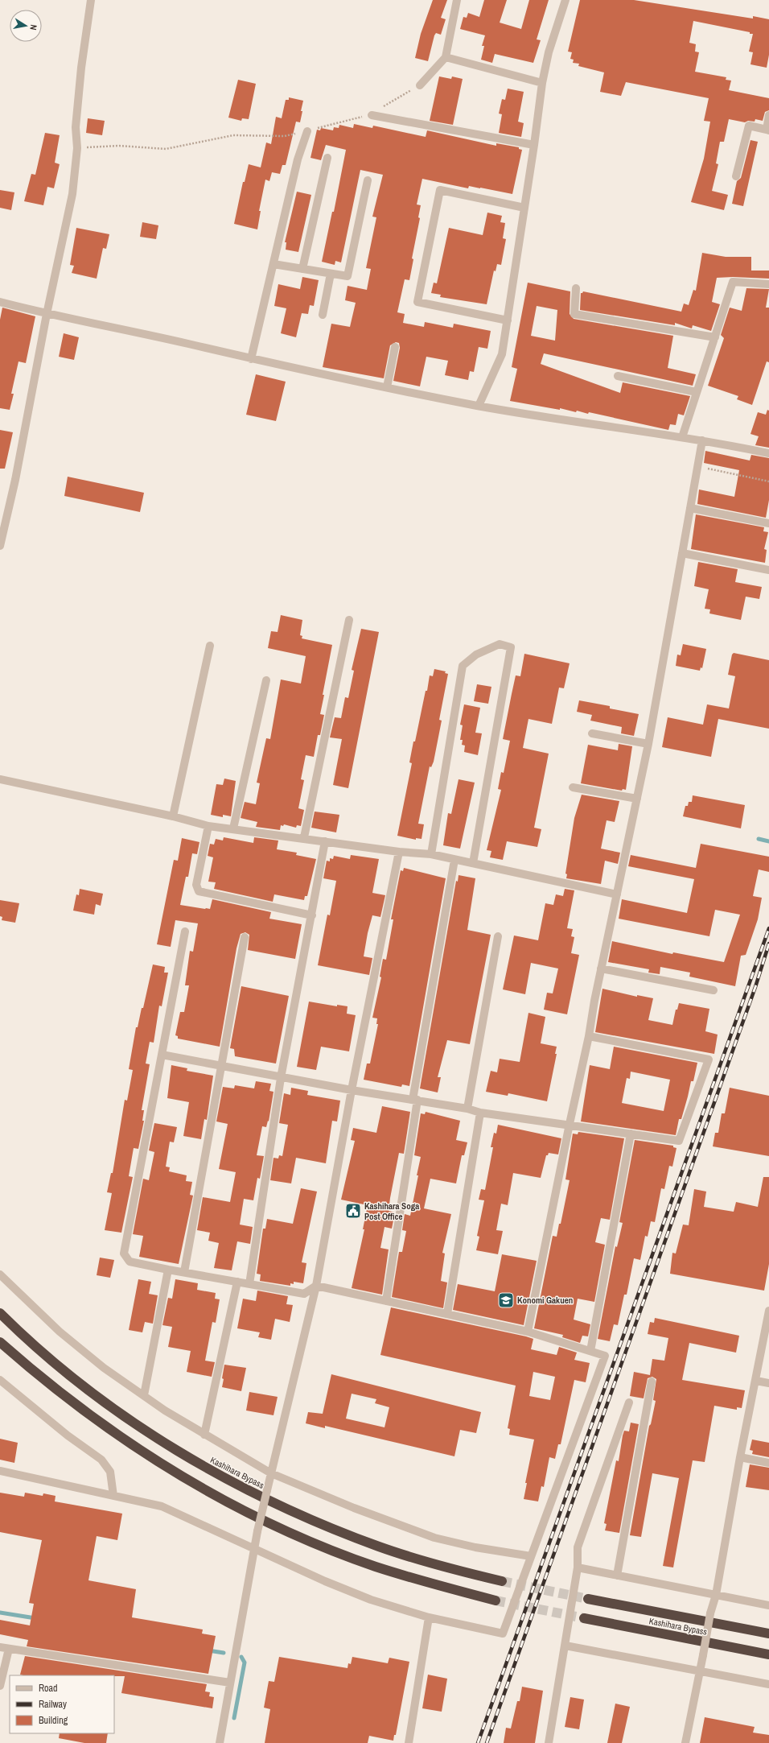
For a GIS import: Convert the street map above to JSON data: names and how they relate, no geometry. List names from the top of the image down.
{
  "streets": {
    "highway": ["Kashihara Bypass"]
  },
  "places": {
    "public building": ["Kashihara Soga Post Office"],
    "school or university": ["Konomi Gakuen"]
  },
  "legend": ["Road", "Railway", "Building"],
  "north": "right"
}
